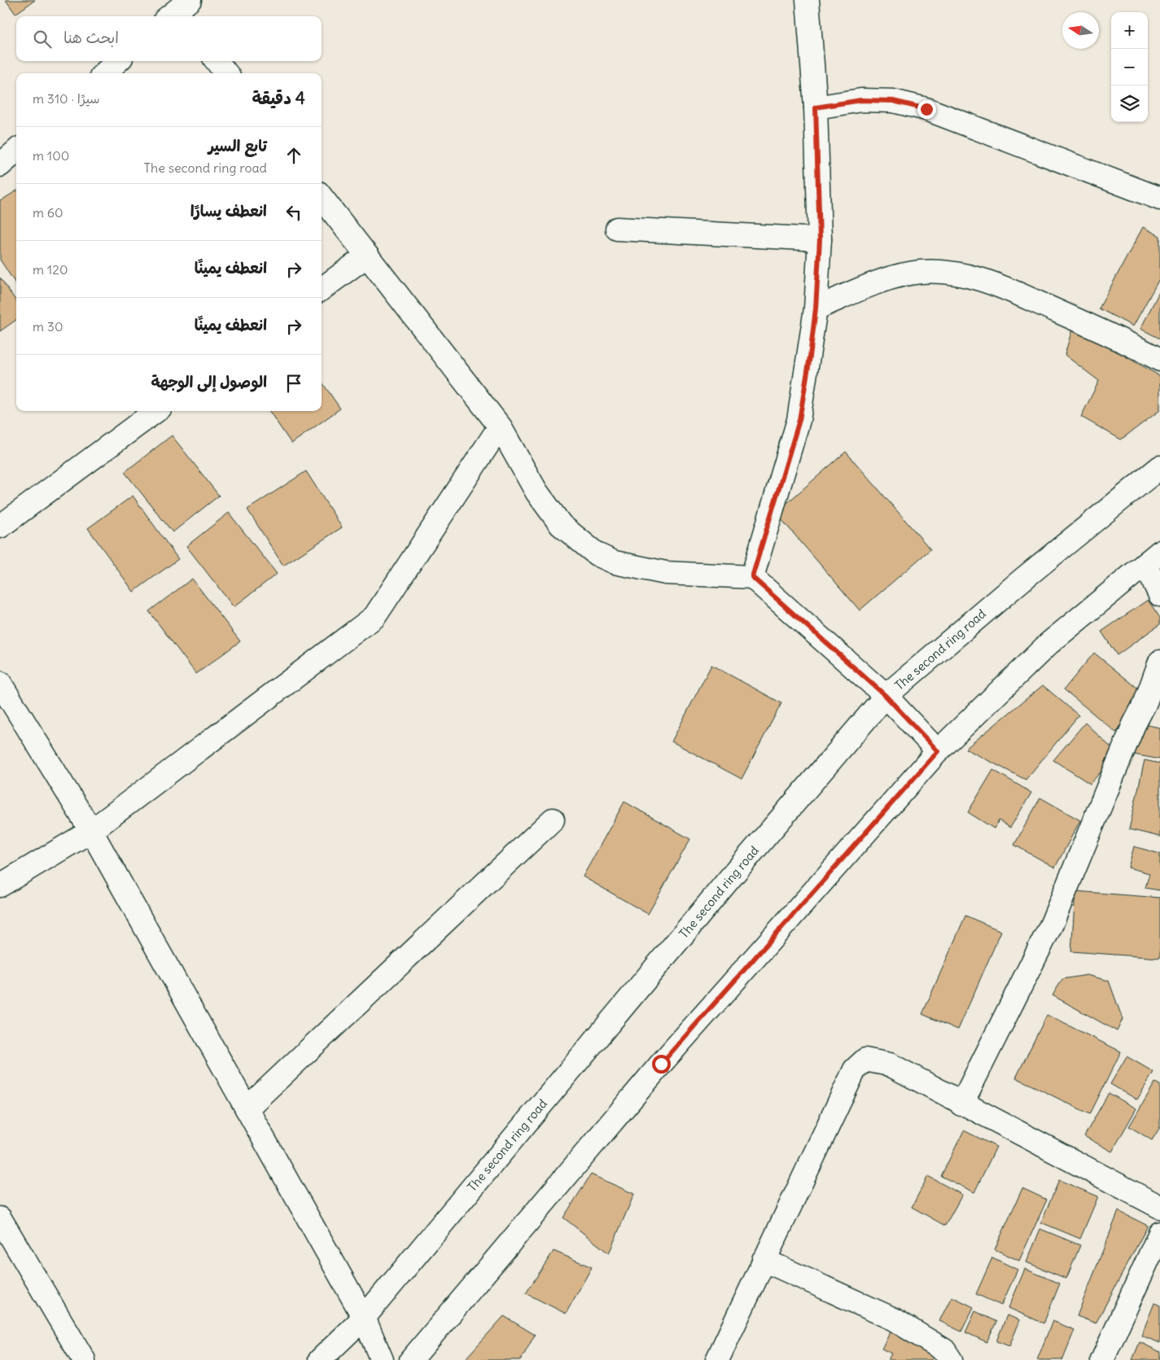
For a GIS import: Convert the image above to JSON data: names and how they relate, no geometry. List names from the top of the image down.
{
  "streets": {
    "street": ["The second ring road"]
  },
  "north": "left",
  "page": {
    "map_buttons": ["+", "−"],
    "search": "ابحث هنا",
    "heading": ["4 دقيقة", "سيرًا · 310 m"],
    "list": [
      ["تابع السير", "The second ring road", "100 m"],
      ["انعطف يسارًا", "60 m"],
      ["انعطف يمينًا", "120 m"],
      ["انعطف يمينًا", "30 m"],
      "الوصول إلى الوجهة"
    ]
  }
}
